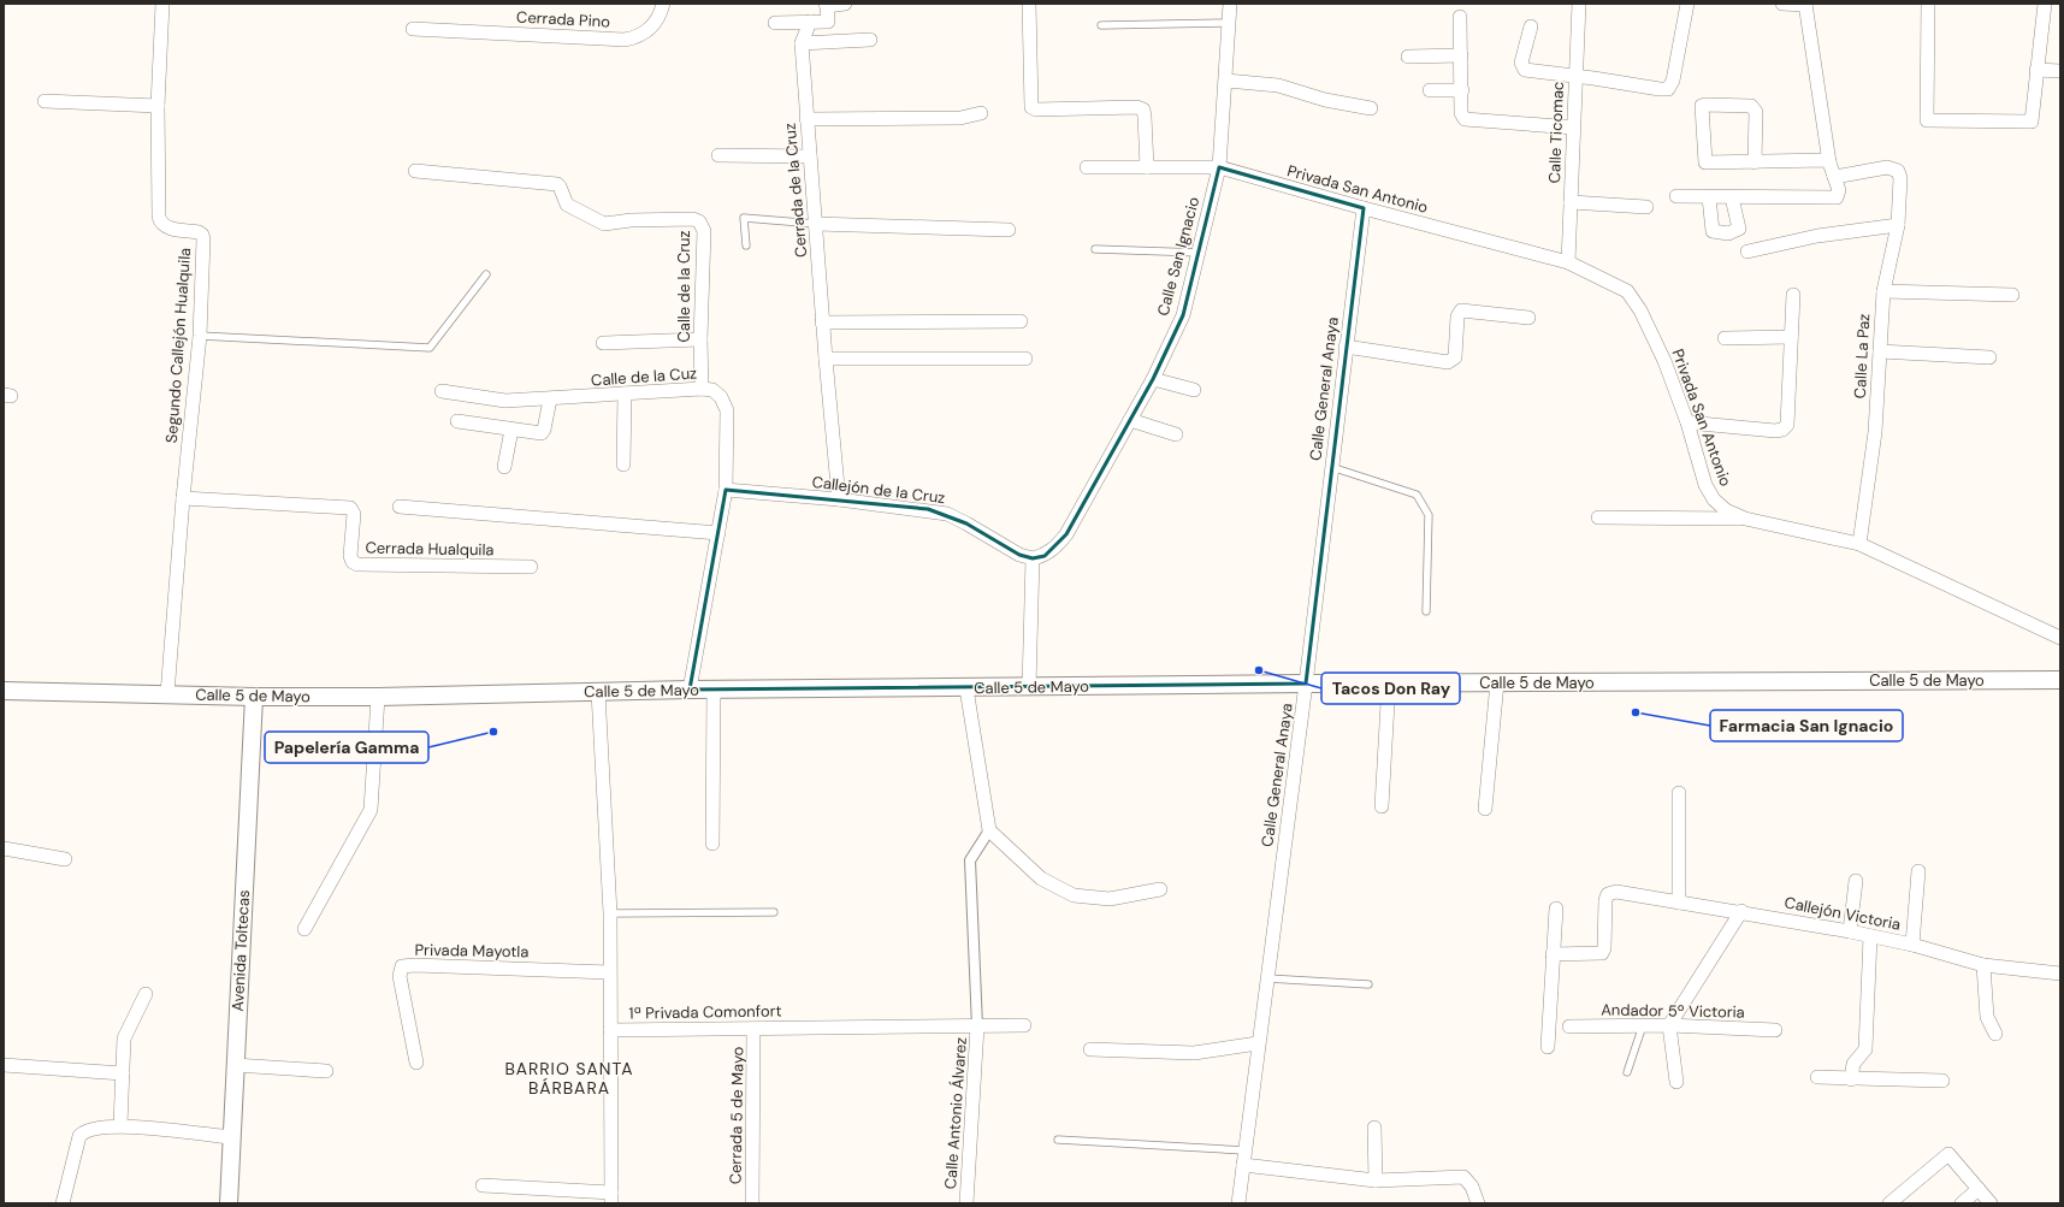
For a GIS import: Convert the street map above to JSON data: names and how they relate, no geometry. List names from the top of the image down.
{
  "streets": {
    "street": [
      "Cerrada Pino",
      "Calle Ticomac",
      "Privada San Antonio",
      "Cerrada de la Cruz",
      "Calle San Ignacio",
      "Calle de la Cruz",
      "Segundo Callejón Hualquila",
      "Calle La Paz",
      "Calle de la Cuz",
      "Calle General Anaya",
      "Callejón de la Cruz",
      "Cerrada Hualquila",
      "Calle 5 de Mayo",
      "Callejón Victoria",
      "Avenida Toltecas",
      "Privada Mayotla",
      "Andador 5º Victoria",
      "1ª Privada Comonfort",
      "Calle Antonio Álvarez",
      "Cerrada 5 de Mayo"
    ]
  },
  "crossings": [
    ["Calle Ticomac", "Privada San Antonio"],
    ["Privada San Antonio", "Calle San Ignacio"],
    ["Privada San Antonio", "Calle La Paz"],
    ["Privada San Antonio", "Calle General Anaya"],
    ["Cerrada de la Cruz", "Callejón de la Cruz"],
    ["Calle San Ignacio", "Callejón de la Cruz"],
    ["Calle de la Cruz", "Calle de la Cuz"],
    ["Segundo Callejón Hualquila", "Cerrada Hualquila"],
    ["Segundo Callejón Hualquila", "Calle 5 de Mayo"],
    ["Calle de la Cuz", "Callejón de la Cruz"],
    ["Calle de la Cuz", "Calle 5 de Mayo"],
    ["Calle General Anaya", "Calle 5 de Mayo"],
    ["Calle 5 de Mayo", "Avenida Toltecas"],
    ["Calle 5 de Mayo", "1ª Privada Comonfort"],
    ["Privada Mayotla", "1ª Privada Comonfort"],
    ["1ª Privada Comonfort", "Calle Antonio Álvarez"],
    ["1ª Privada Comonfort", "Cerrada 5 de Mayo"]
  ],
  "districts": ["BARRIO SANTA BÁRBARA"],
  "places": ["Tacos Don Ray", "Farmacia San Ignacio", "Papelería Gamma"]
}
